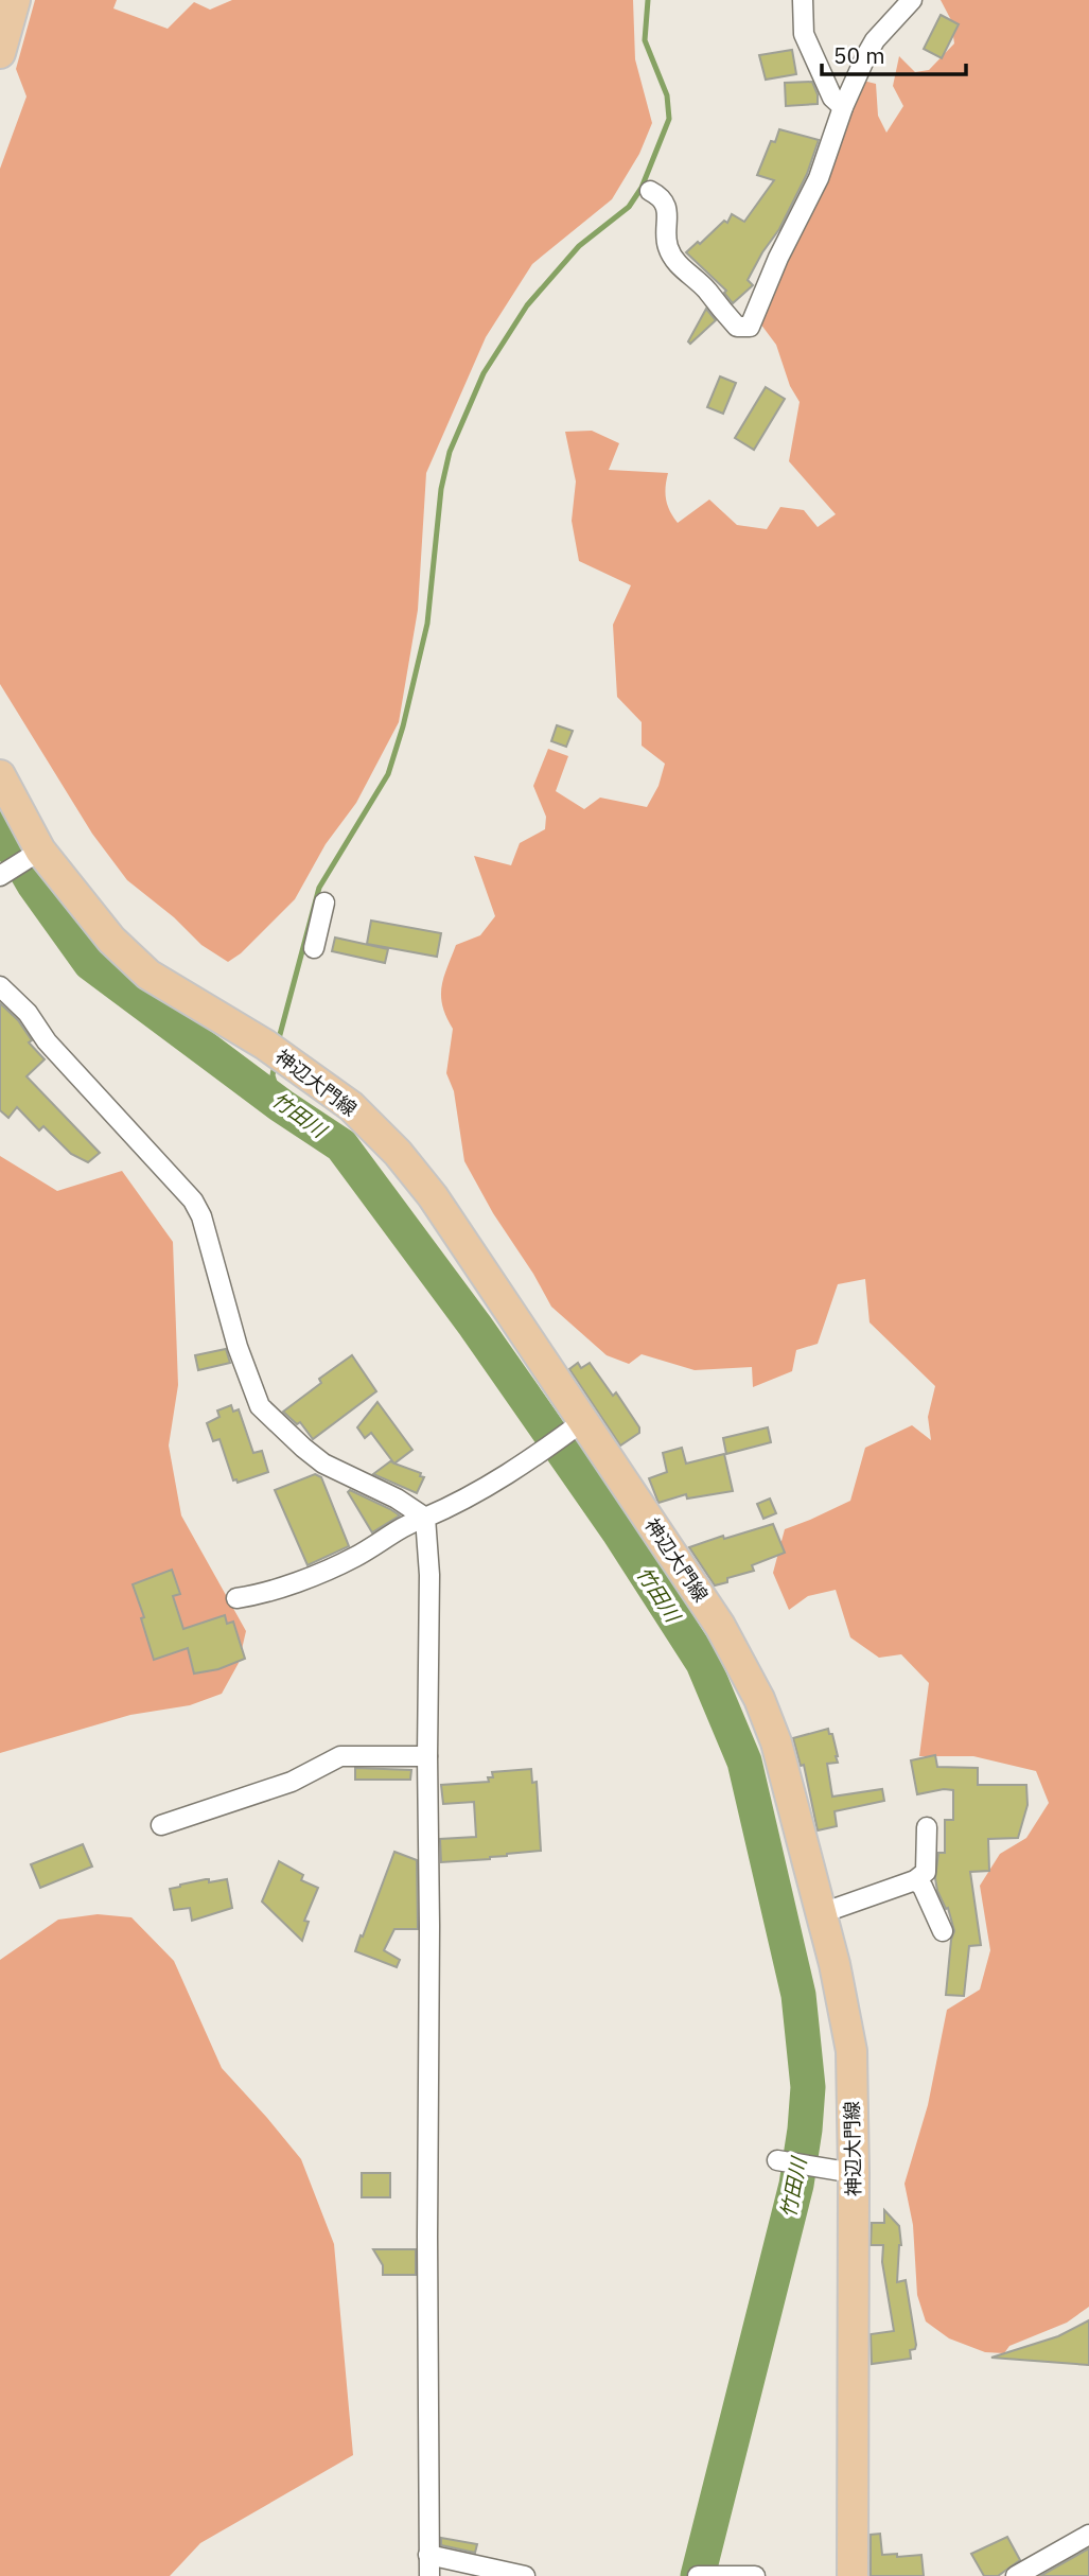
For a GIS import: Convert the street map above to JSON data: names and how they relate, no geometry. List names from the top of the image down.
{
  "streets": {
    "main road": ["神辺大門線"]
  },
  "water": ["竹田川"],
  "scale_bar": "50 m"
}
